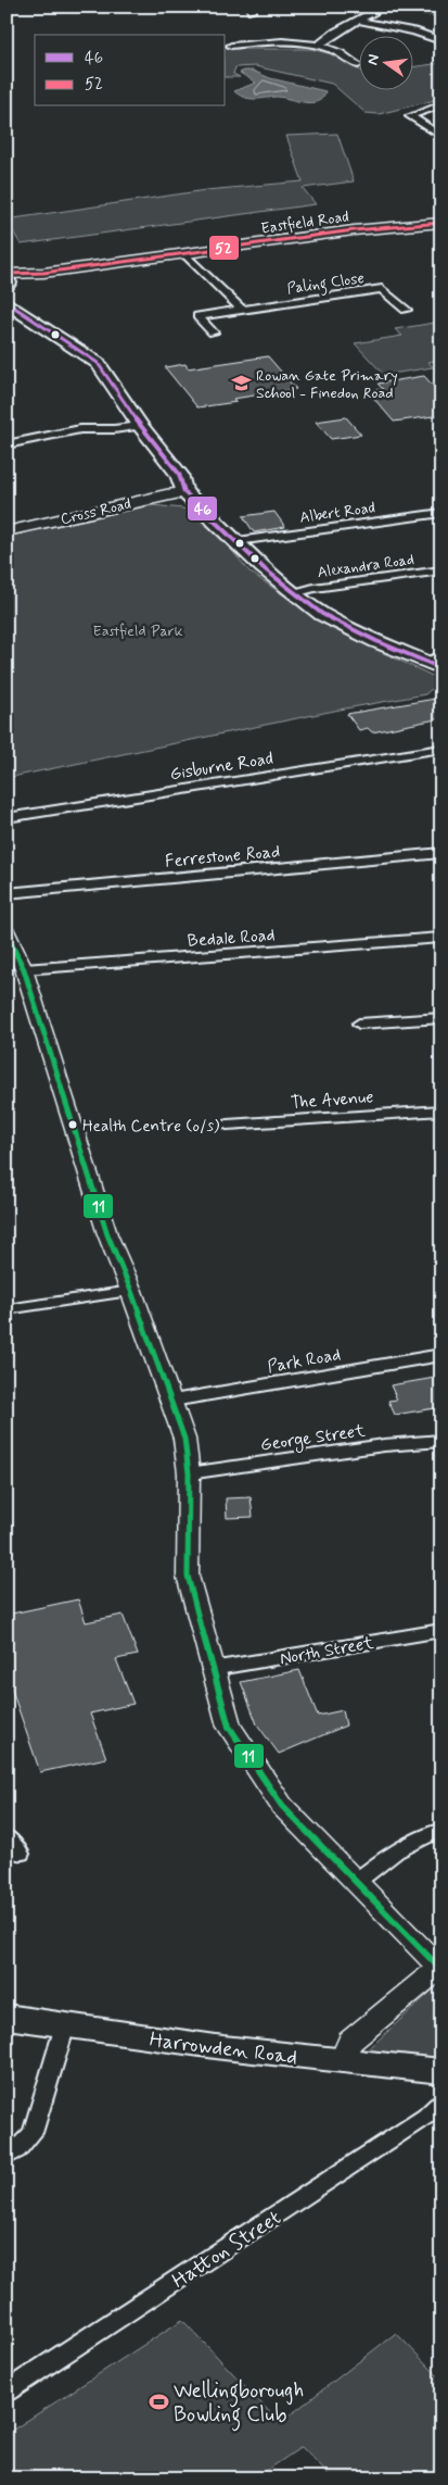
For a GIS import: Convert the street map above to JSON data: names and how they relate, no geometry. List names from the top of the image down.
{
  "streets": {
    "main road": ["Harrowden Road"],
    "street": [
      "Eastfield Road",
      "Paling Close",
      "Cross Road",
      "Albert Road",
      "Alexandra Road",
      "Gisburne Road",
      "Ferrestone Road",
      "Bedale Road",
      "The Avenue",
      "Park Road",
      "George Street",
      "North Street",
      "Hatton Street"
    ]
  },
  "parks": ["Eastfield Park"],
  "places": {
    "school or university": ["Rowan Gate Primary School - Finedon Road"],
    "other": ["Health Centre (o/s)"],
    "sports": ["Wellingborough Bowling Club"]
  },
  "lines": ["transit line 52", "transit line 46", "transit line 11"],
  "legend": ["46", "52"],
  "north": "left"
}
